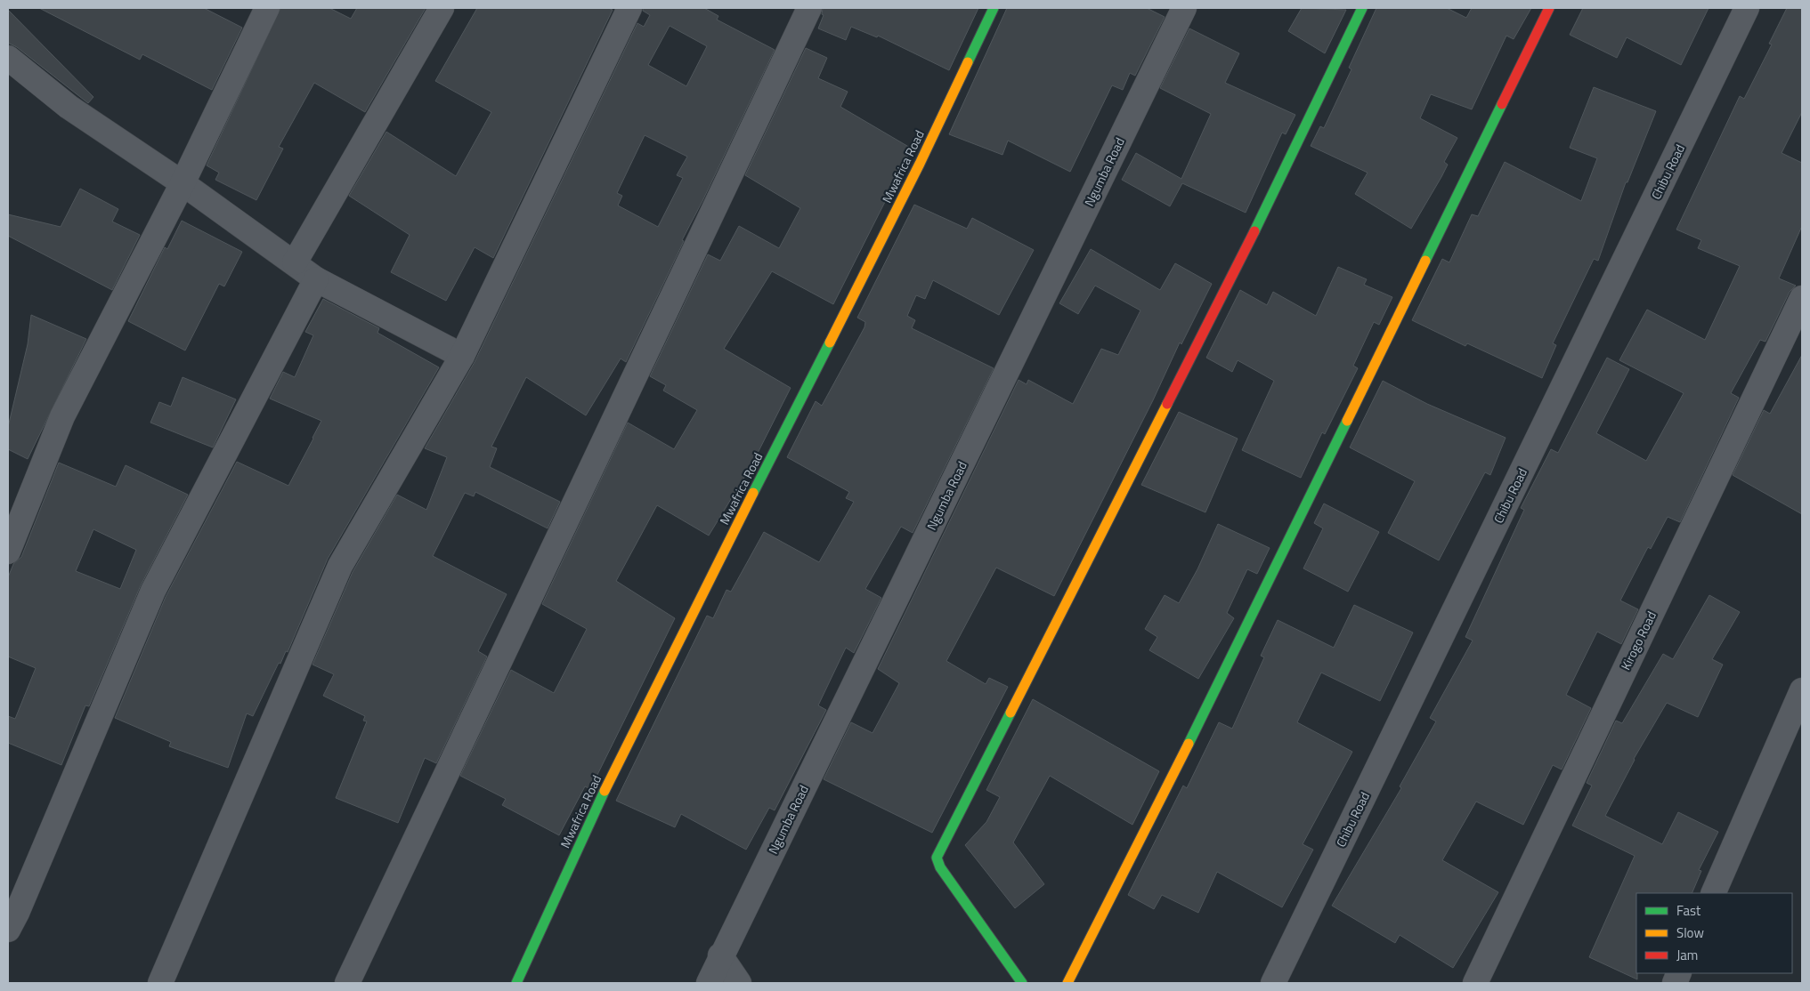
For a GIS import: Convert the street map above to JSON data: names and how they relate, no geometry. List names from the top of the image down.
{
  "streets": {
    "street": [
      "Mwafrica Road",
      "Ngumba Road",
      "Chibu Road",
      "Kirogo Road"
    ]
  },
  "legend": ["Fast", "Slow", "Jam"]
}
